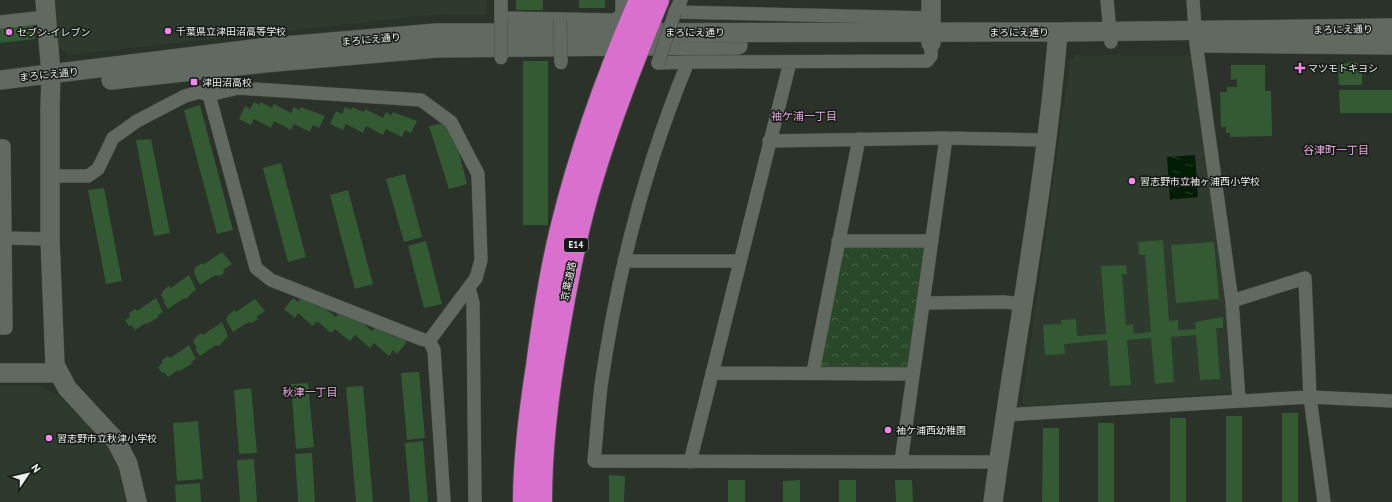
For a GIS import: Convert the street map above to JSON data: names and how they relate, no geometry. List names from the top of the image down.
{
  "streets": {
    "highway": ["E14", "京葉道路"],
    "street": ["まろにえ通り"]
  },
  "crossings": [
    ["まろにえ通り", "京葉道路"]
  ],
  "districts": ["袖ケ浦一丁目", "谷津町一丁目", "秋津一丁目"],
  "places": {
    "other": [
      "千葉県立津田沼高等学校",
      "セブン-イレブン",
      "習志野市立袖ヶ浦西小学校",
      "袖ケ浦西幼稚園",
      "習志野市立秋津小学校"
    ],
    "health": ["マツモトキヨシ"],
    "transit": ["津田沼高校"]
  },
  "north": "top right"
}
